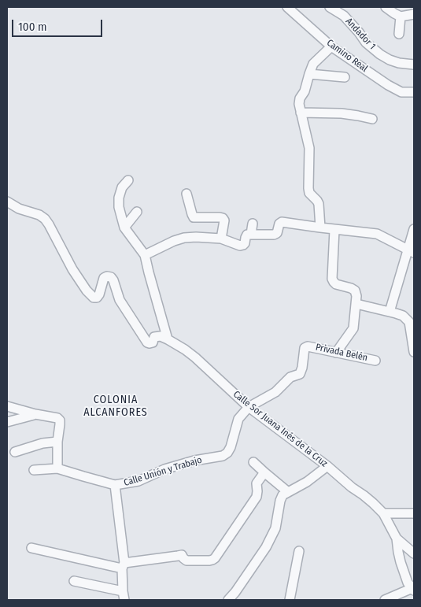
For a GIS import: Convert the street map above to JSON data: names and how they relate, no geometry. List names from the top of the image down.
{
  "streets": {
    "street": [
      "Andador 1",
      "Camino Real",
      "Privada Belén",
      "Calle Sor Juana Inés de la Cruz",
      "Calle Unión y Trabajo"
    ]
  },
  "crossings": [
    ["Privada Belén", "Calle Sor Juana Inés de la Cruz"],
    ["Privada Belén", "Calle Unión y Trabajo"],
    ["Calle Sor Juana Inés de la Cruz", "Calle Unión y Trabajo"]
  ],
  "districts": ["COLONIA ALCANFORES"],
  "scale_bar": "100 m"
}
